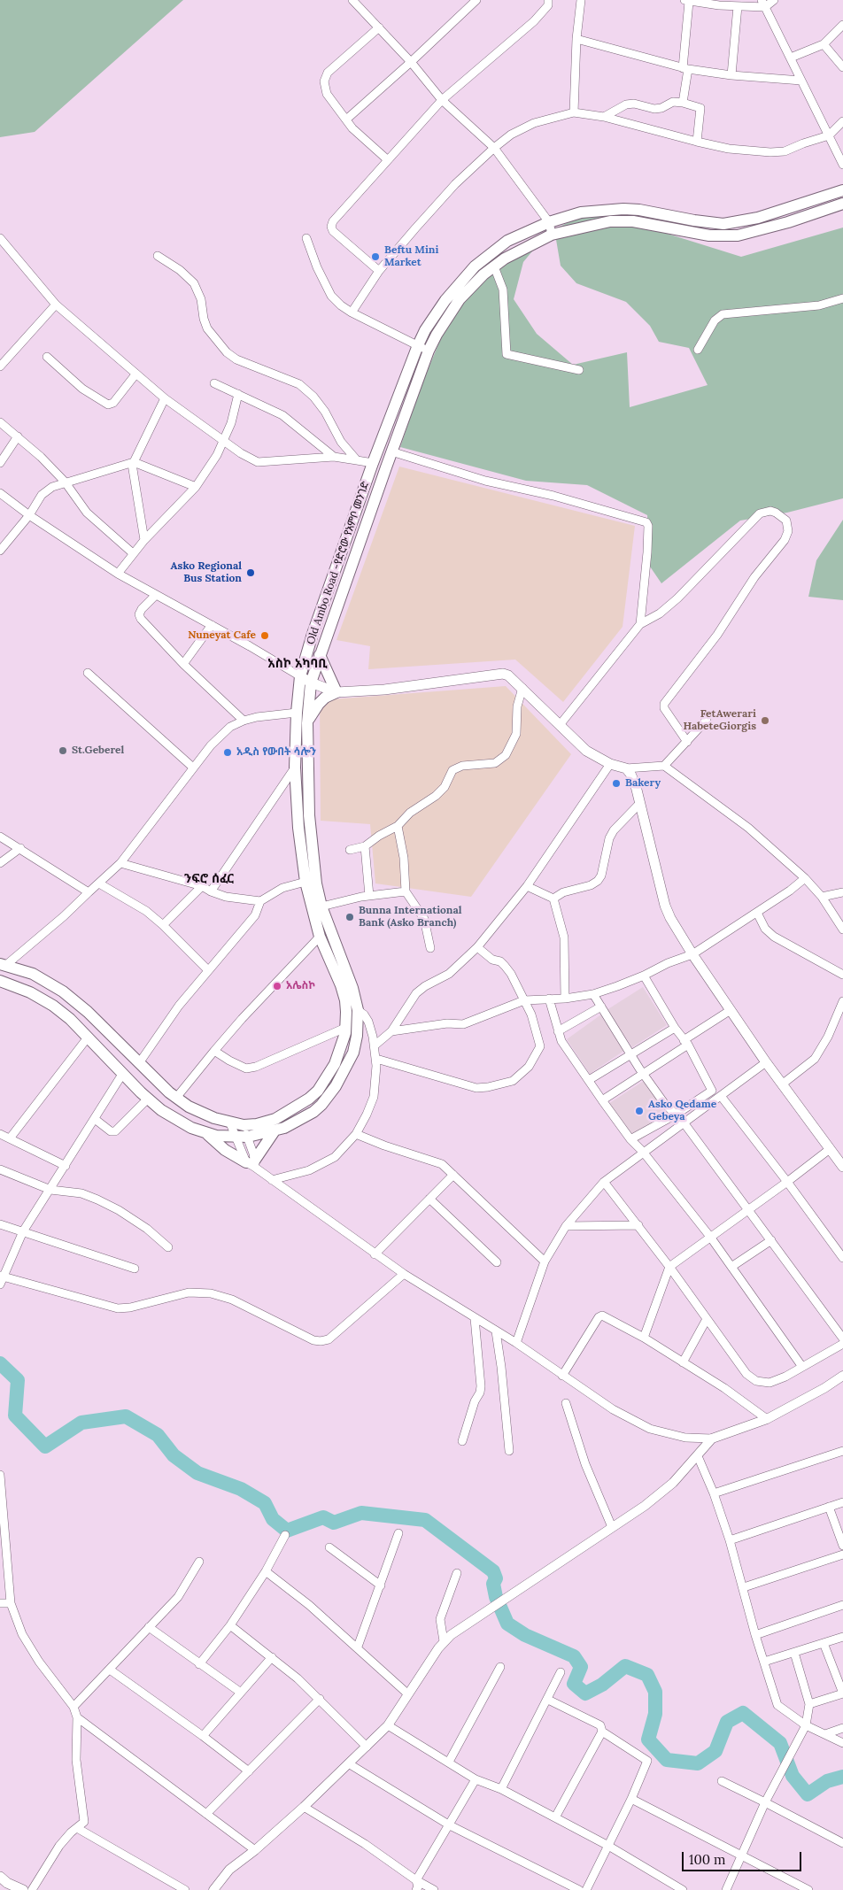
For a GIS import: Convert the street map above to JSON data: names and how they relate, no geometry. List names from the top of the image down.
{
  "streets": {
    "main road": ["Old Ambo Road -የድሮው የአምቦ መንገድ"]
  },
  "districts": ["አስኮ አካባቢ", "ንፍሮ ሰፈር"],
  "places": [
    "Beftu Mini Market",
    "Asko Regional Bus Station",
    "Nuneyat Cafe",
    "FetAwerari HabeteGiorgis",
    "St.Geberel",
    "አዲስ የውበት ሳሎን",
    "Bakery",
    "Bunna International Bank (Asko Branch)",
    "አሌስኮ",
    "Asko Qedame Gebeya"
  ],
  "scale_bar": "100 m"
}
